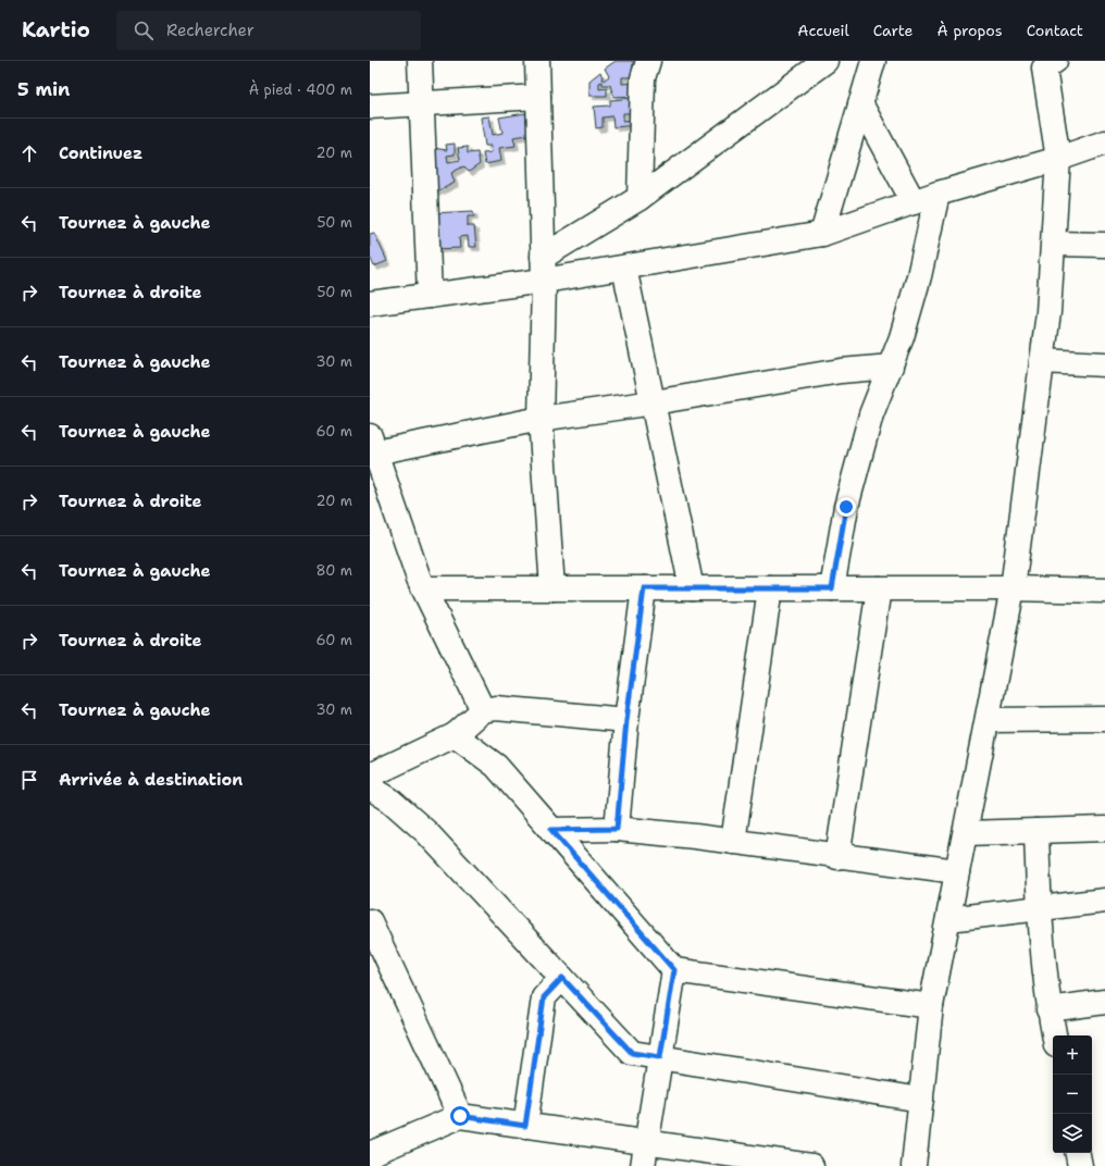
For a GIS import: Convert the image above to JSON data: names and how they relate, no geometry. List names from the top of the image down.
{
  "page": {
    "header": "Kartio",
    "search": "Rechercher",
    "nav": [
      "Accueil",
      "Carte",
      "À propos",
      "Contact"
    ],
    "heading": ["5 min", "À pied · 400 m"],
    "list": [
      ["Continuez", "20 m"],
      ["Tournez à gauche", "50 m"],
      ["Tournez à droite", "50 m"],
      ["Tournez à gauche", "30 m"],
      ["Tournez à gauche", "60 m"],
      ["Tournez à droite", "20 m"],
      ["Tournez à gauche", "80 m"],
      ["Tournez à droite", "60 m"],
      ["Tournez à gauche", "30 m"],
      "Arrivée à destination"
    ],
    "map_buttons": ["+", "−"]
  }
}
